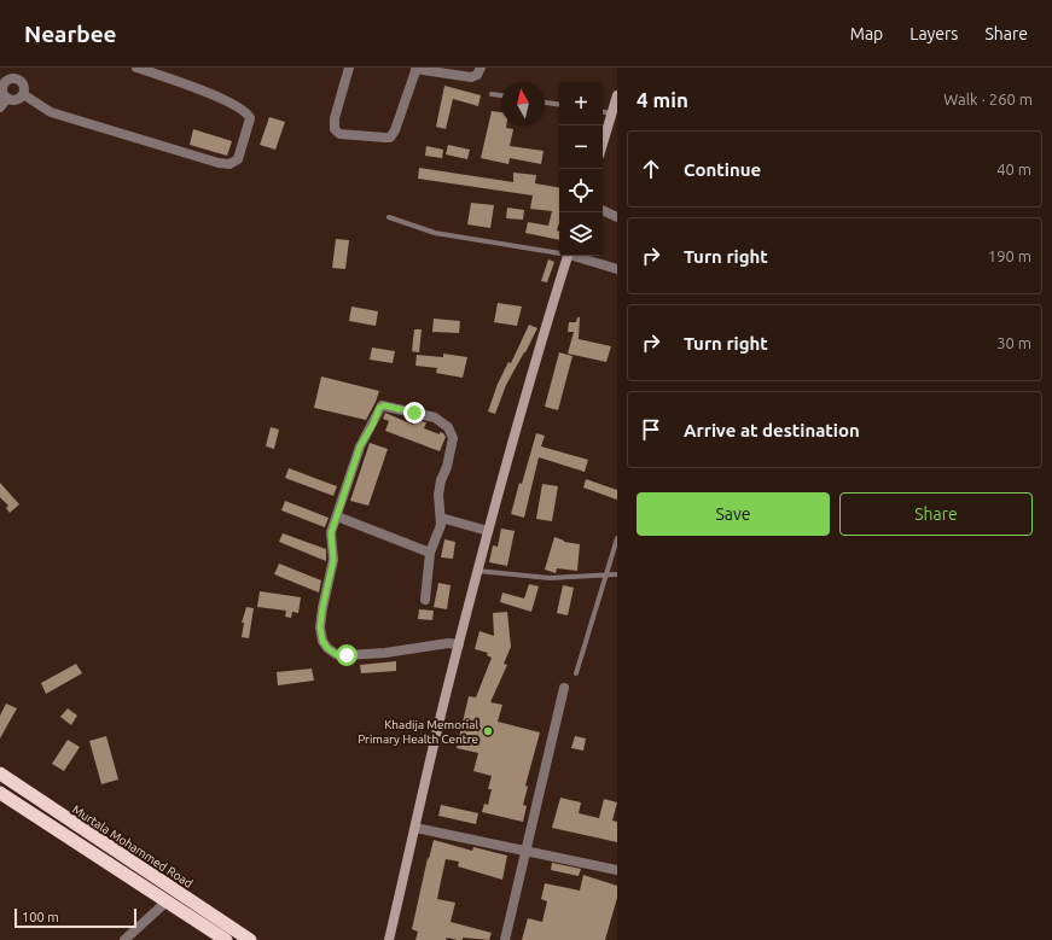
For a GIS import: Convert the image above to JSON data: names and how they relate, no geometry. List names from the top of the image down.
{
  "streets": {
    "highway": ["Murtala Mohammed Road"]
  },
  "places": ["Khadija Memorial Primary Health Centre"],
  "scale_bar": "100 m",
  "north": "top",
  "page": {
    "header": "Nearbee",
    "nav": ["Map", "Layers", "Share"],
    "heading": ["4 min", "Walk · 260 m"],
    "map_buttons": ["+", "−"],
    "list": [
      ["Continue", "40 m"],
      ["Turn right", "190 m"],
      ["Turn right", "30 m"],
      "Arrive at destination"
    ],
    "buttons": ["Save", "Share"],
    "scale": "100 m"
  }
}
